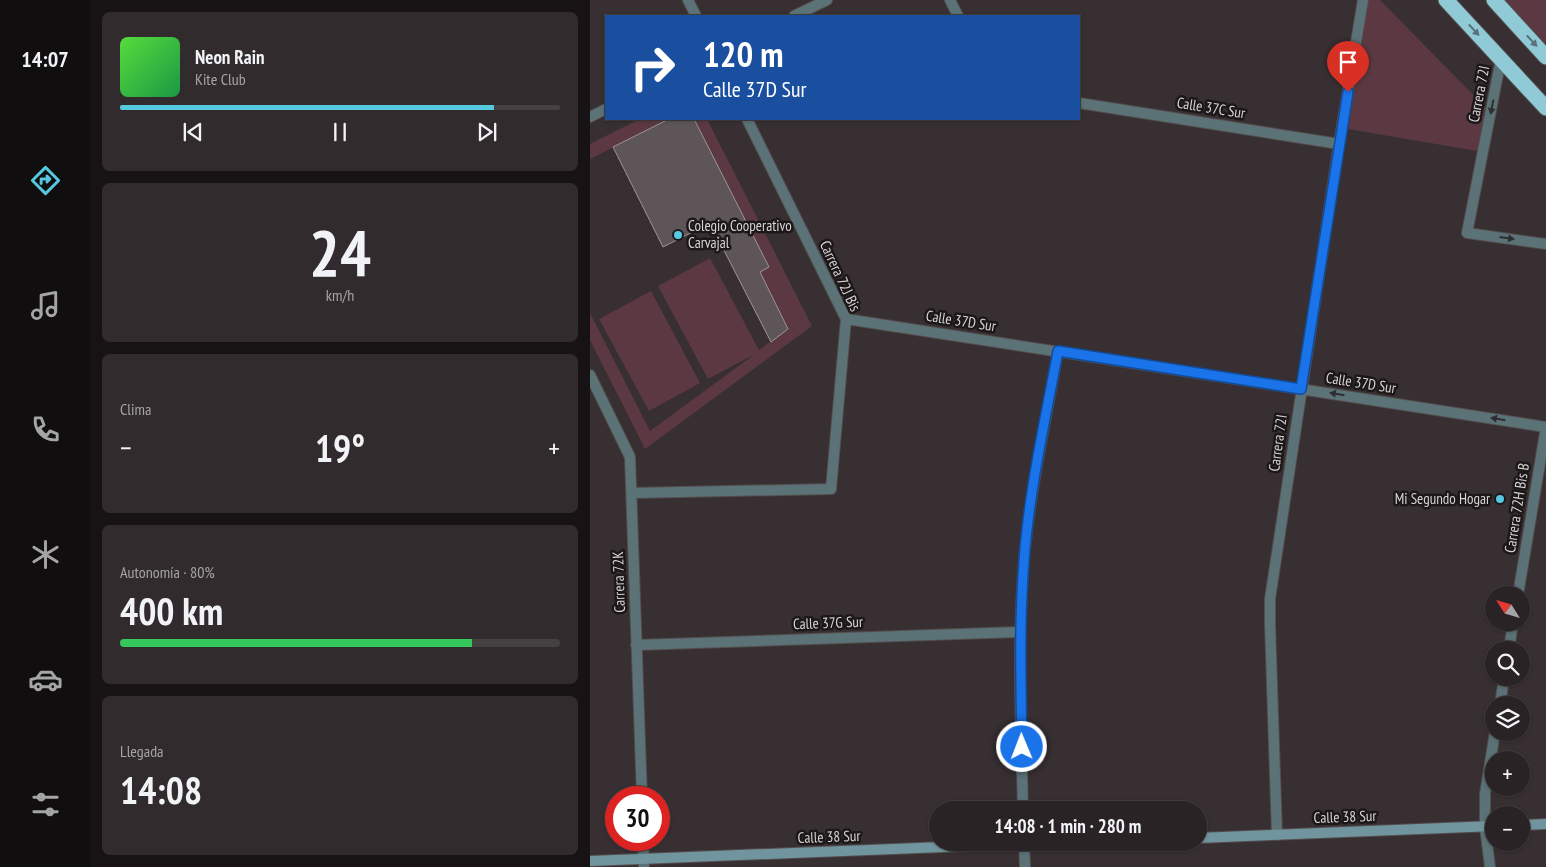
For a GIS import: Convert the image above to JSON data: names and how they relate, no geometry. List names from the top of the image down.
{
  "streets": {
    "street": [
      "Carrera 72I",
      "Calle 37C Sur",
      "Carrera 72J Bis",
      "Calle 37D Sur",
      "Carrera 72H Bis B",
      "Carrera 72K",
      "Calle 37G Sur",
      "Calle 38 Sur"
    ]
  },
  "crossings": [
    ["Carrera 72I", "Calle 37C Sur"],
    ["Carrera 72I", "Calle 37D Sur"],
    ["Carrera 72I", "Calle 38 Sur"],
    ["Carrera 72J Bis", "Calle 37D Sur"],
    ["Carrera 72J Bis", "Carrera 72K"],
    ["Calle 37D Sur", "Carrera 72H Bis B"],
    ["Carrera 72K", "Calle 37G Sur"]
  ],
  "one_way": ["Calle 37D Sur"],
  "places": ["Colegio Cooperativo Carvajal", "Mi Segundo Hogar"],
  "north": "top left",
  "page": {
    "tabs": "14:07",
    "turn": ["120 m", "Calle 37D Sur"],
    "song": ["Neon Rain", "Kite Club"],
    "tile": [
      ["24", "km/h"],
      "Clima",
      ["Autonomía · 80%", "400 km"],
      ["Llegada", "14:08"]
    ],
    "heat": ["−", "19°", "+"],
    "map_buttons": ["+", "−"],
    "limit": "30",
    "trip": "14:08 · 1 min · 280 m"
  }
}
